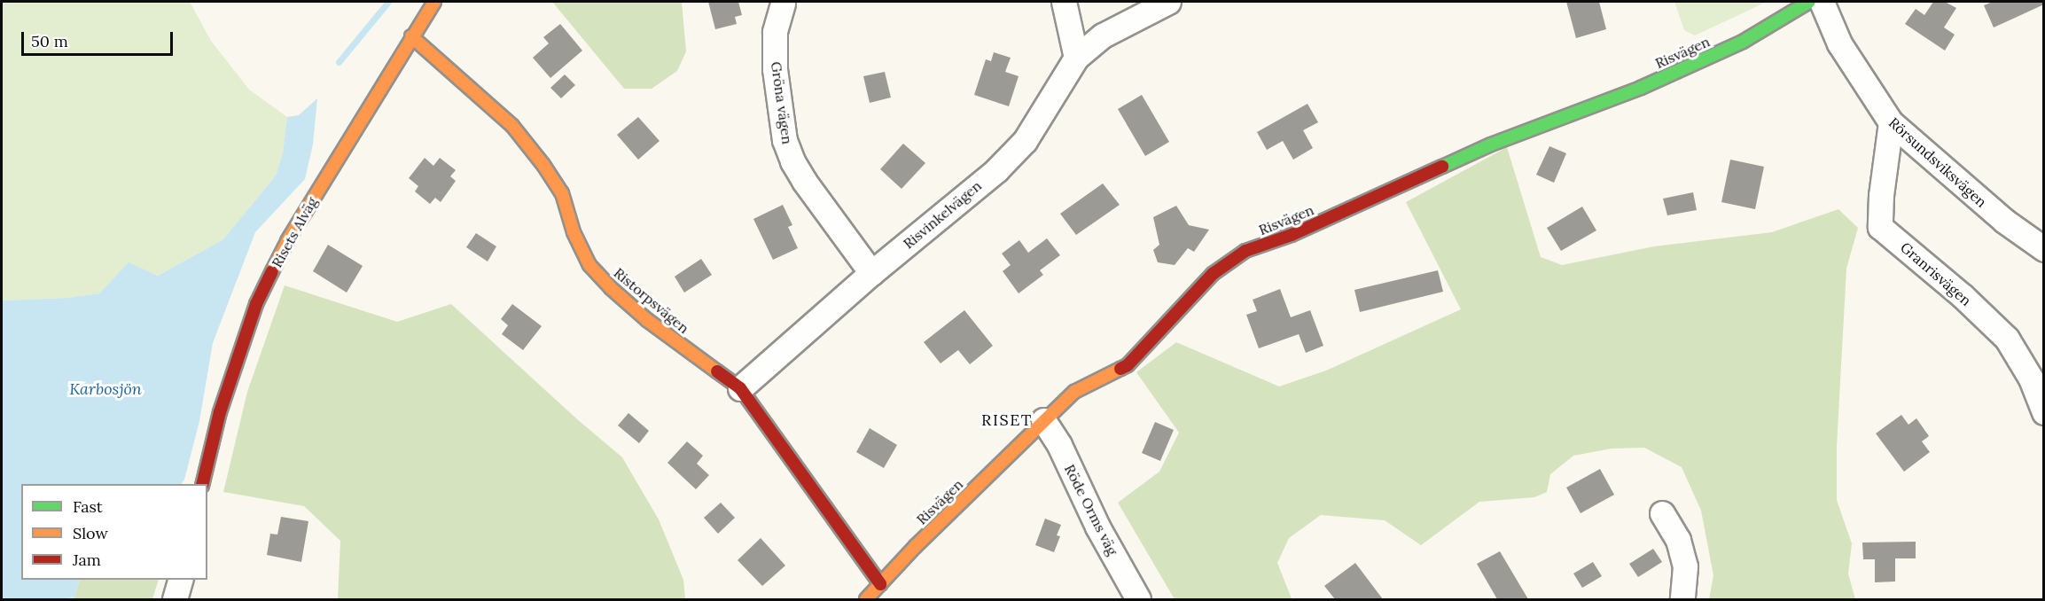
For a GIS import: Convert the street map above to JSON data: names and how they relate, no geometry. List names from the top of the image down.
{
  "streets": {
    "street": [
      "Risvägen",
      "Gröna vägen",
      "Rörsundsviksvägen",
      "Risvinkelvägen",
      "Risets Alväg",
      "Granrisvägen",
      "Ristorpsvägen",
      "Röde Orms väg"
    ]
  },
  "crossings": [
    ["Risvägen", "Ristorpsvägen"],
    ["Risvägen", "Röde Orms väg"],
    ["Gröna vägen", "Risvinkelvägen"],
    ["Rörsundsviksvägen", "Granrisvägen"],
    ["Risvinkelvägen", "Ristorpsvägen"],
    ["Risets Alväg", "Ristorpsvägen"]
  ],
  "districts": ["RISET"],
  "water": ["Karbosjön"],
  "legend": ["Fast", "Slow", "Jam"],
  "scale_bar": "50 m"
}
